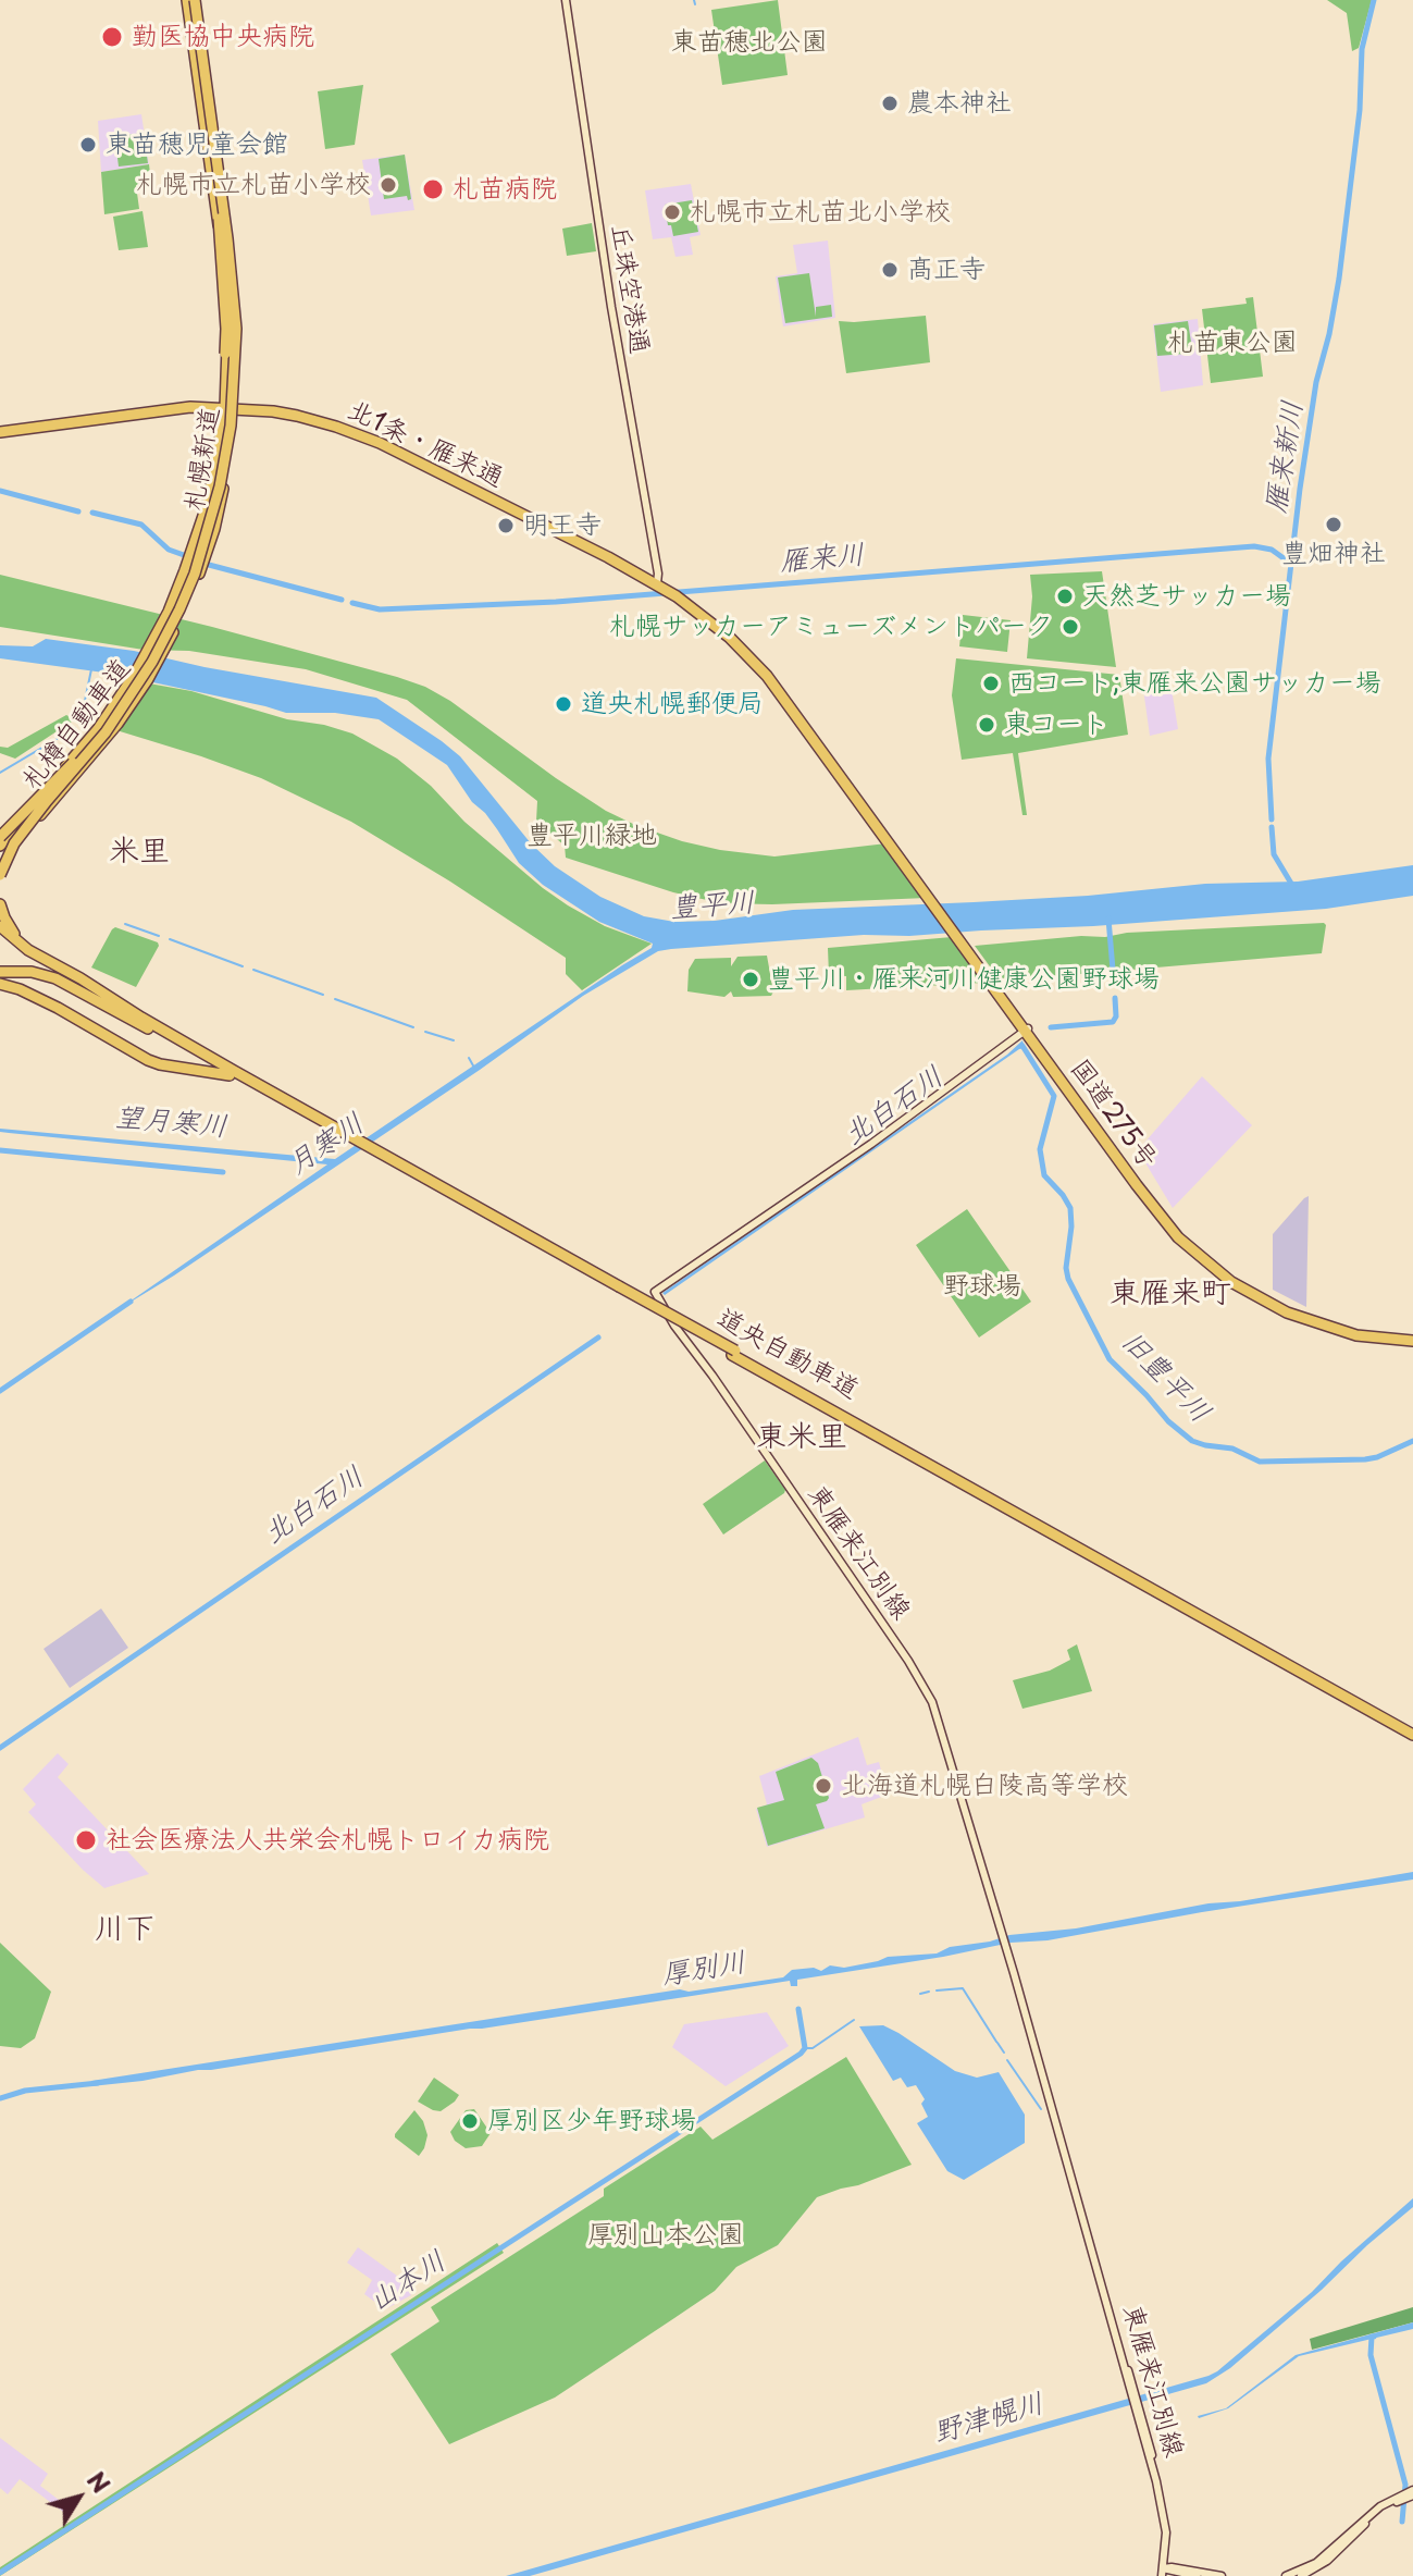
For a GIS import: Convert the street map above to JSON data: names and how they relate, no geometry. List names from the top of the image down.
{
  "streets": {
    "highway": [
      "北1条・雁来通",
      "札幌新道",
      "札樽自動車道",
      "国道275号",
      "道央自動車道"
    ],
    "main road": ["丘珠空港通", "東雁来江別線"]
  },
  "crossings": [
    ["丘珠空港通", "北1条・雁来通"],
    ["北1条・雁来通", "札幌新道"],
    ["北1条・雁来通", "国道275号"],
    ["札幌新道", "札樽自動車道"],
    ["国道275号", "東雁来江別線"]
  ],
  "districts": [
    "米里",
    "東雁来町",
    "東米里",
    "川下"
  ],
  "water": [
    "雁来新川",
    "雁来川",
    "豊平川",
    "北白石川",
    "望月寒川",
    "月寒川",
    "旧豊平川",
    "厚別川",
    "山本川",
    "野津幌川"
  ],
  "parks": [
    "東苗穂北公園",
    "札苗東公園",
    "豊平川緑地",
    "野球場",
    "厚別山本公園"
  ],
  "places": [
    "勤医協中央病院",
    "農本神社",
    "東苗穂児童会館",
    "札幌市立札苗小学校",
    "札苗病院",
    "札幌市立札苗北小学校",
    "髙正寺",
    "豊畑神社",
    "明王寺",
    "天然芝サッカー場",
    "札幌サッカーアミューズメントパーク",
    "西コート;東雁来公園サッカー場",
    "道央札幌郵便局",
    "東コート",
    "豊平川・雁来河川健康公園野球場",
    "北海道札幌白陵高等学校",
    "社会医療法人共栄会札幌トロイカ病院",
    "厚別区少年野球場"
  ],
  "north": "top right"
}
